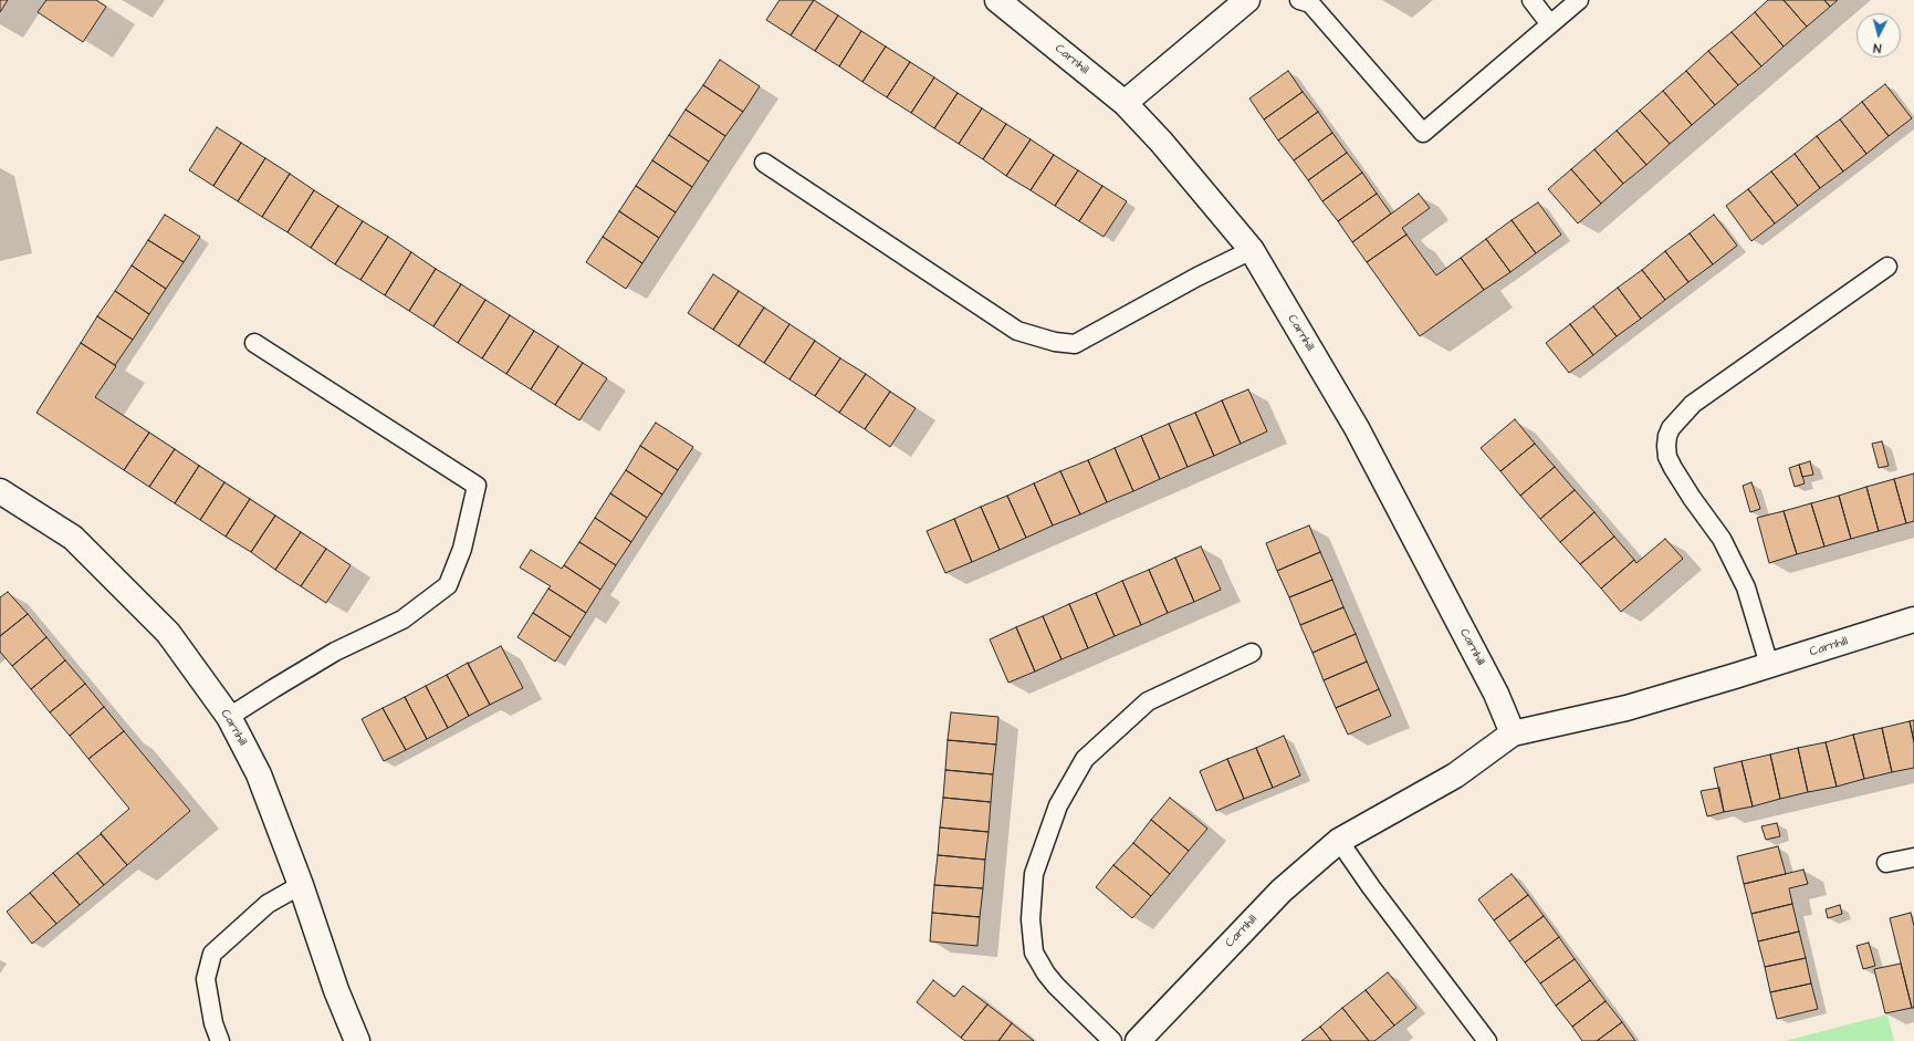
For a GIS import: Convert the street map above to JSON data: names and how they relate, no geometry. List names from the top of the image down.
{
  "streets": {
    "street": ["Carnhill"]
  },
  "north": "bottom"
}
